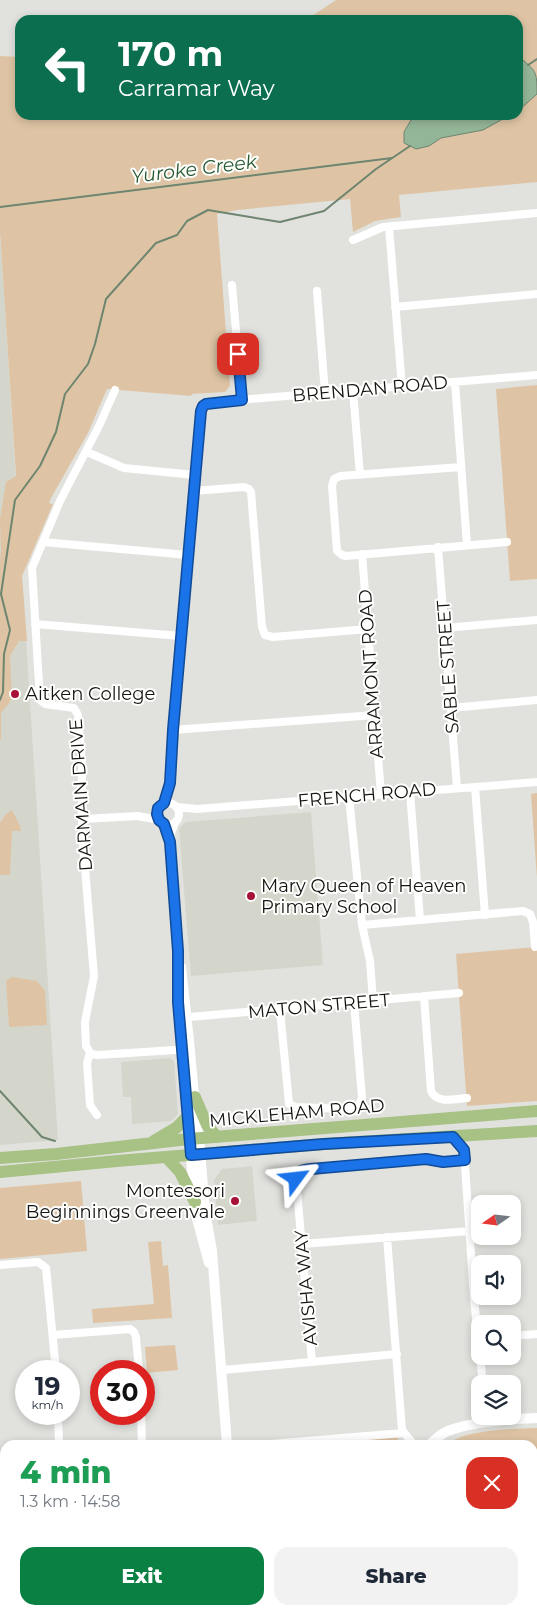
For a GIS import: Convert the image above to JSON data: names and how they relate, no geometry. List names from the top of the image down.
{
  "streets": {
    "main road": ["MICKLEHAM ROAD"],
    "street": [
      "BRENDAN ROAD",
      "SABLE STREET",
      "ARRAMONT ROAD",
      "DARMAIN DRIVE",
      "FRENCH ROAD",
      "MATON STREET",
      "AVISHA WAY"
    ]
  },
  "crossings": [
    ["SABLE STREET", "FRENCH ROAD"],
    ["ARRAMONT ROAD", "FRENCH ROAD"]
  ],
  "water": ["Yuroke Creek"],
  "places": ["Aitken College", "Mary Queen of Heaven Primary School", "Montessori Beginnings Greenvale"],
  "north": "left",
  "page": {
    "turn": ["170 m", "Carramar Way"],
    "speed": "19 km/h",
    "limit": "30",
    "heading": ["4 min", "1.3 km · 14:58"],
    "buttons": ["Exit", "Share"]
  }
}
